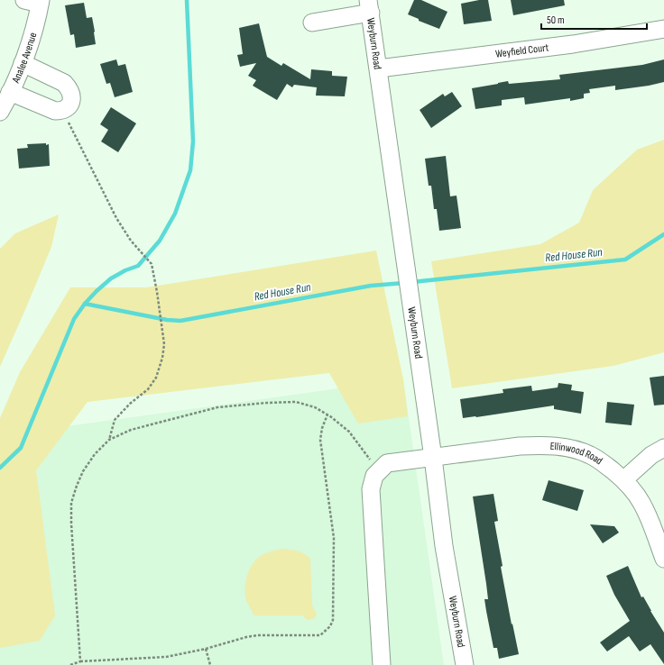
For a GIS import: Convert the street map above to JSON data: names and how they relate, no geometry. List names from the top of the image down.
{
  "streets": {
    "street": [
      "Weyburn Road",
      "Weyfield Court",
      "Analee Avenue",
      "Ellinwood Road"
    ]
  },
  "crossings": [
    ["Weyburn Road", "Weyfield Court"],
    ["Weyburn Road", "Ellinwood Road"]
  ],
  "water": ["Red House Run"],
  "scale_bar": "50 m"
}
